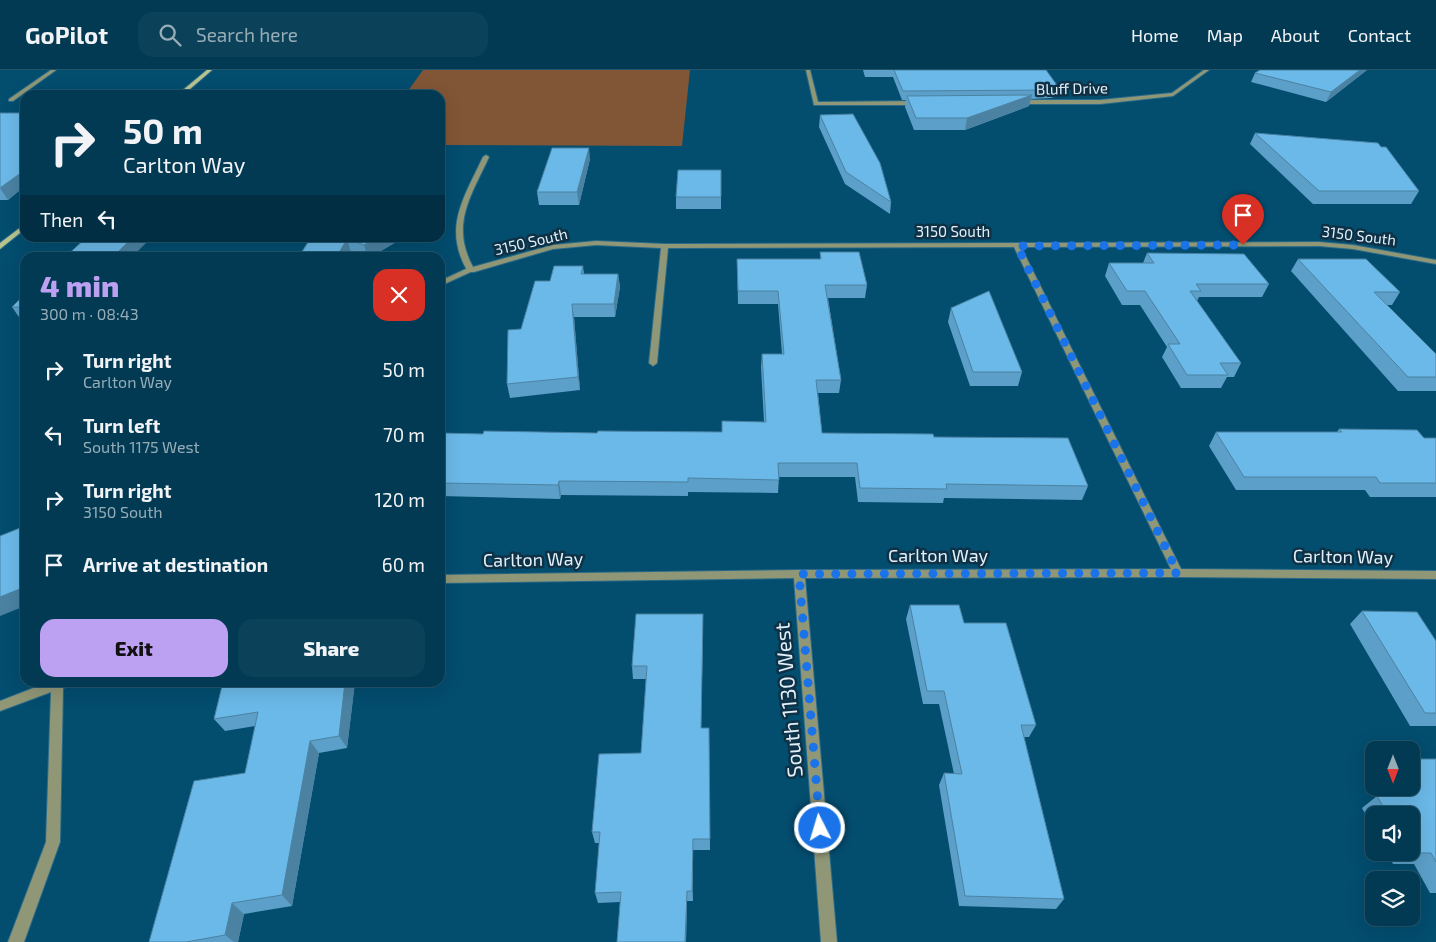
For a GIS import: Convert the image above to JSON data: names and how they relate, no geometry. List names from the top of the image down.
{
  "streets": {
    "street": [
      "Bluff Drive",
      "3150 South",
      "Carlton Way",
      "South 1130 West"
    ]
  },
  "crossings": [
    ["Carlton Way", "South 1130 West"]
  ],
  "north": "bottom",
  "page": {
    "header": "GoPilot",
    "search": "Search here",
    "nav": [
      "Home",
      "Map",
      "About",
      "Contact"
    ],
    "turn": ["50 m", "Carlton Way"],
    "then": "Then",
    "heading": ["4 min", "300 m · 08:43"],
    "list": [
      {
        "name": "Turn right",
        "note": "Carlton Way",
        "value": "50 m"
      },
      {
        "name": "Turn left",
        "note": "South 1175 West",
        "value": "70 m"
      },
      {
        "name": "Turn right",
        "note": "3150 South",
        "value": "120 m"
      },
      {
        "name": "Arrive at destination",
        "value": "60 m"
      }
    ],
    "buttons": ["Exit", "Share"]
  }
}
